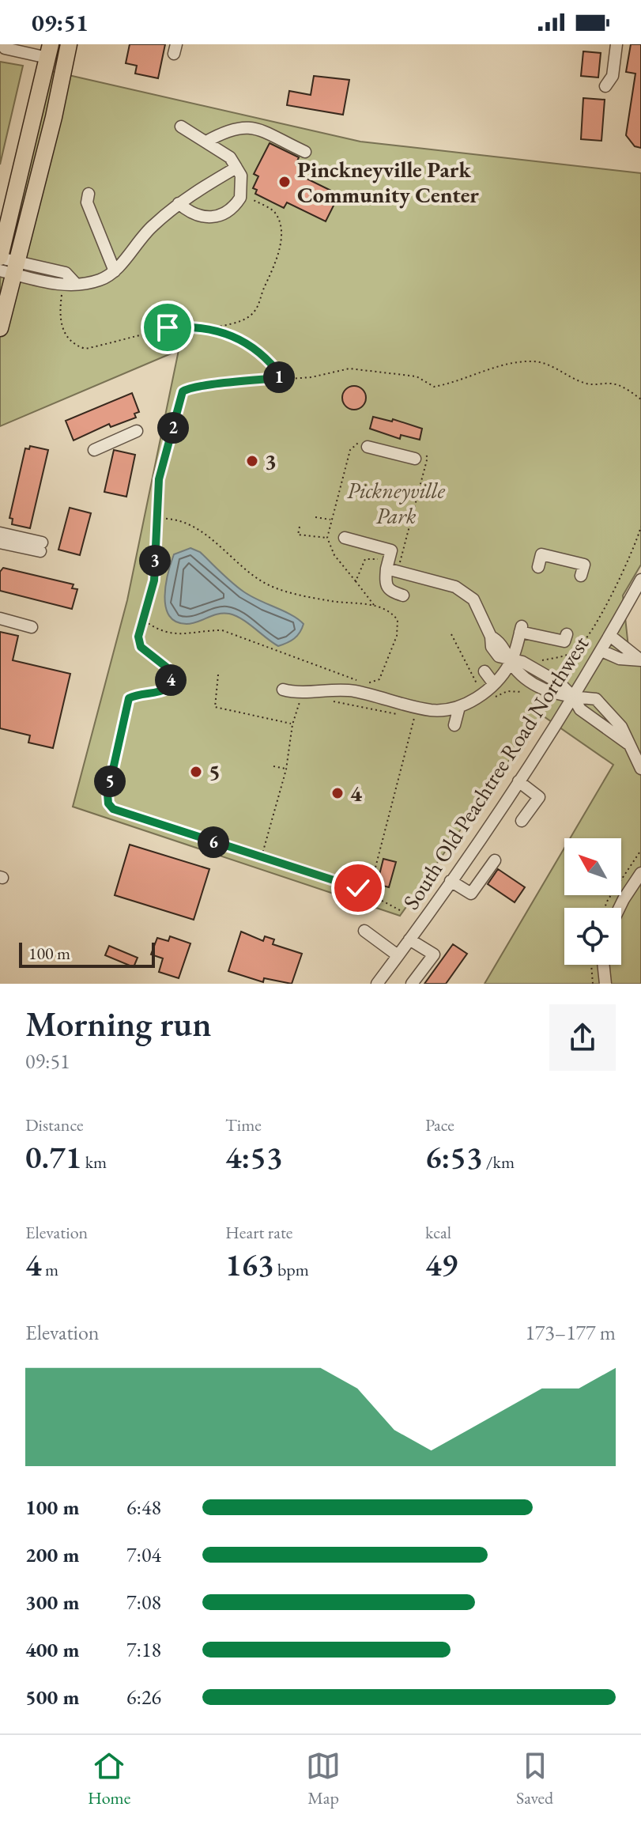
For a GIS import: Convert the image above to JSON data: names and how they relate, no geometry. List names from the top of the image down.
{
  "streets": {
    "street": ["South Old Peachtree Road Northwest"]
  },
  "parks": ["Pickneyville Park"],
  "places": [
    "Pinckneyville Park Community Center",
    "3",
    "5",
    "4"
  ],
  "scale_bar": "100 m",
  "north": "top left",
  "page": {
    "status": "09:51",
    "pins": [
      "1",
      "2",
      "3",
      "4",
      "5",
      "6"
    ],
    "scale": "100 m",
    "heading": ["Morning run", "09:51"],
    "stats": [
      ["Distance", "0.71 km"],
      ["Time", "4:53"],
      ["Pace", "6:53 /km"],
      ["Elevation", "4 m"],
      ["Heart rate", "163 bpm"],
      ["kcal", "49"]
    ],
    "chart": ["Elevation", "173–177 m"],
    "list": [
      {
        "name": "100 m",
        "note": "6:48"
      },
      {
        "name": "200 m",
        "note": "7:04"
      },
      {
        "name": "300 m",
        "note": "7:08"
      },
      {
        "name": "400 m",
        "note": "7:18"
      },
      {
        "name": "500 m",
        "note": "6:26"
      }
    ],
    "tabs": ["Home", "Map", "Saved"]
  }
}
